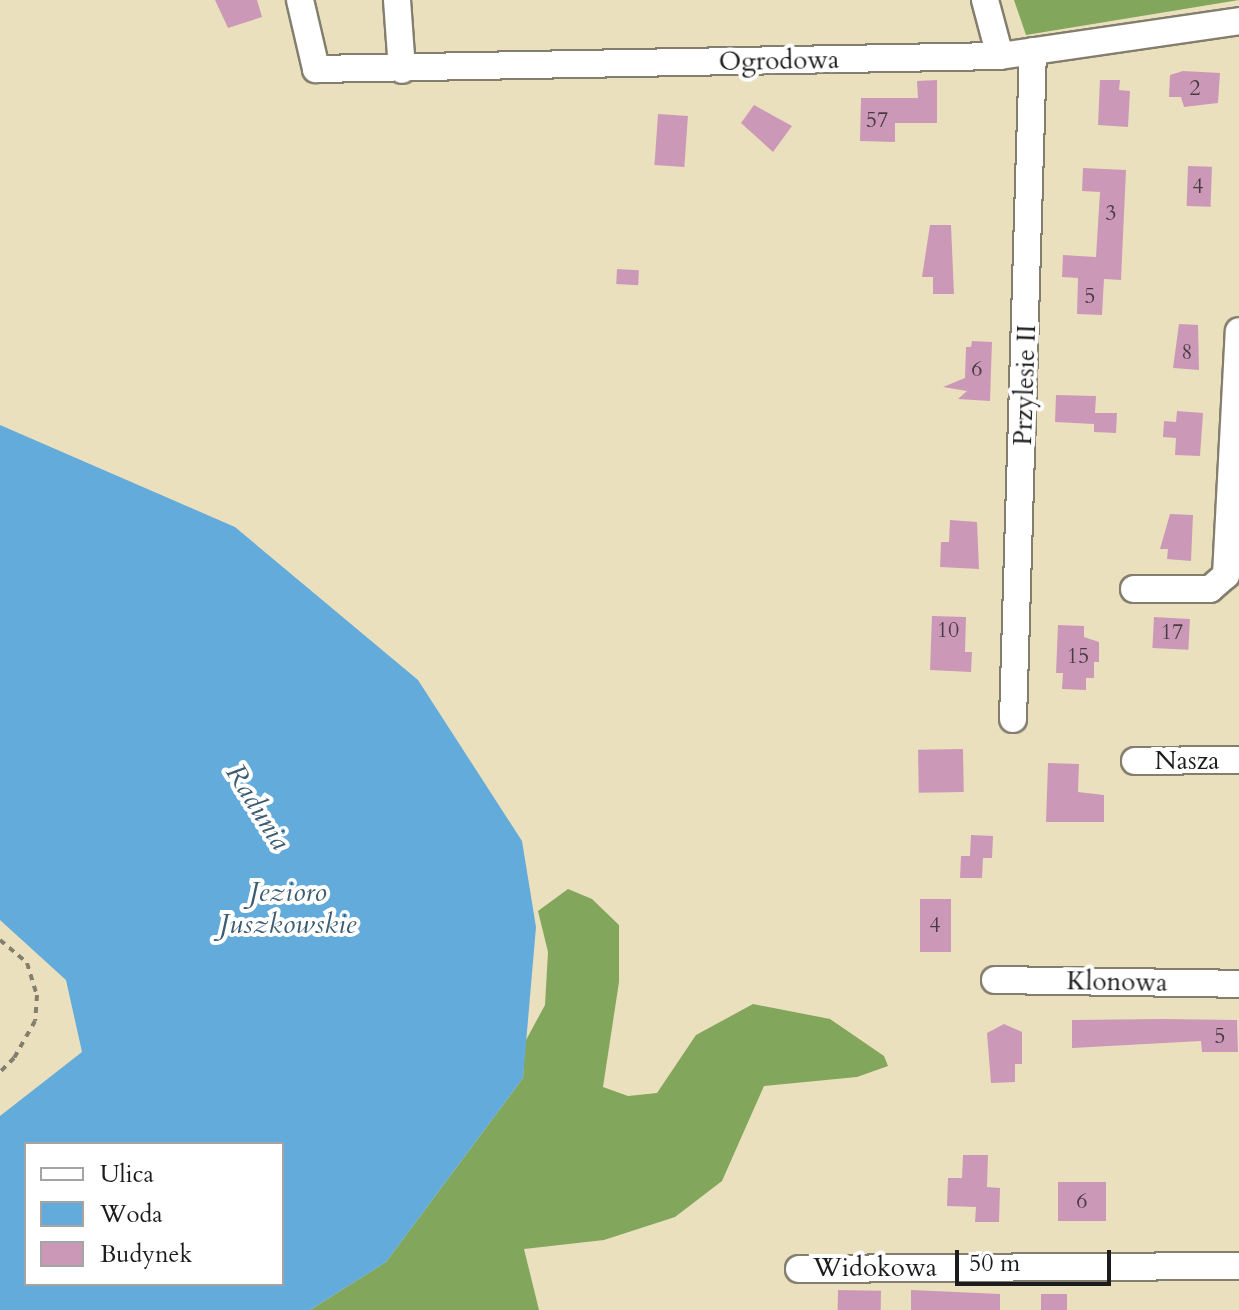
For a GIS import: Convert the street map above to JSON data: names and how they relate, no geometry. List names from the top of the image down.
{
  "streets": {
    "street": [
      "Ogrodowa",
      "Przylesie II",
      "Nasza",
      "Klonowa",
      "Widokowa"
    ]
  },
  "crossings": [
    ["Ogrodowa", "Przylesie II"]
  ],
  "water": ["Radunia", "Jezioro Juszkowskie"],
  "house_numbers": [
    "2",
    "57",
    "4",
    "3",
    "5",
    "8",
    "6",
    "10",
    "17",
    "15",
    "4",
    "5",
    "6"
  ],
  "legend": ["Ulica", "Woda", "Budynek"],
  "scale_bar": "50 m"
}
